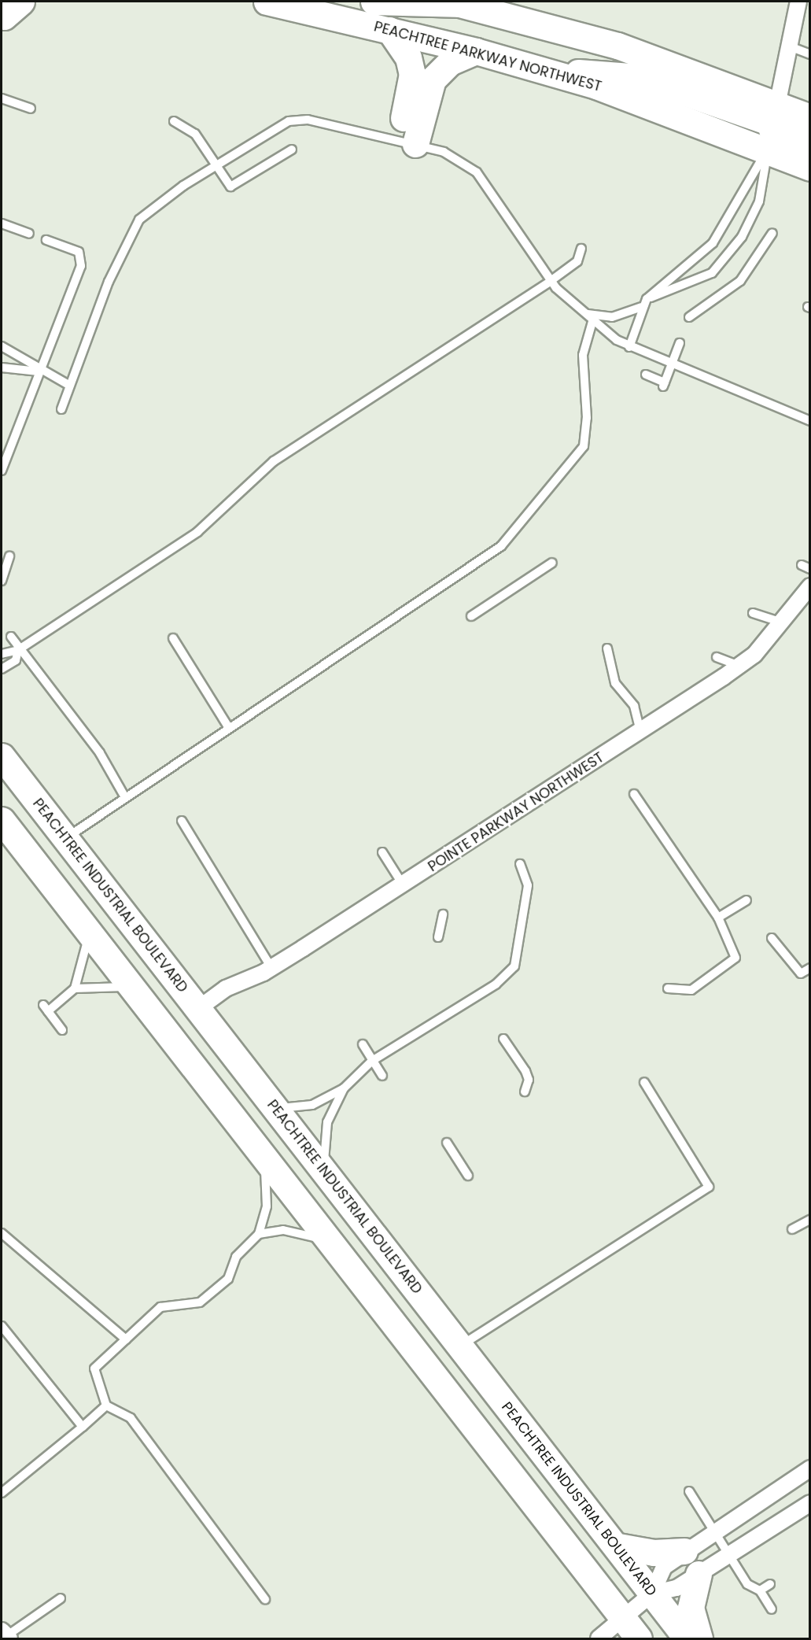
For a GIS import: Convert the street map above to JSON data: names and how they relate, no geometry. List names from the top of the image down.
{
  "streets": {
    "highway": ["PEACHTREE PARKWAY NORTHWEST", "PEACHTREE INDUSTRIAL BOULEVARD"],
    "street": ["POINTE PARKWAY NORTHWEST"]
  },
  "crossings": [
    ["POINTE PARKWAY NORTHWEST", "PEACHTREE INDUSTRIAL BOULEVARD"]
  ]
}
